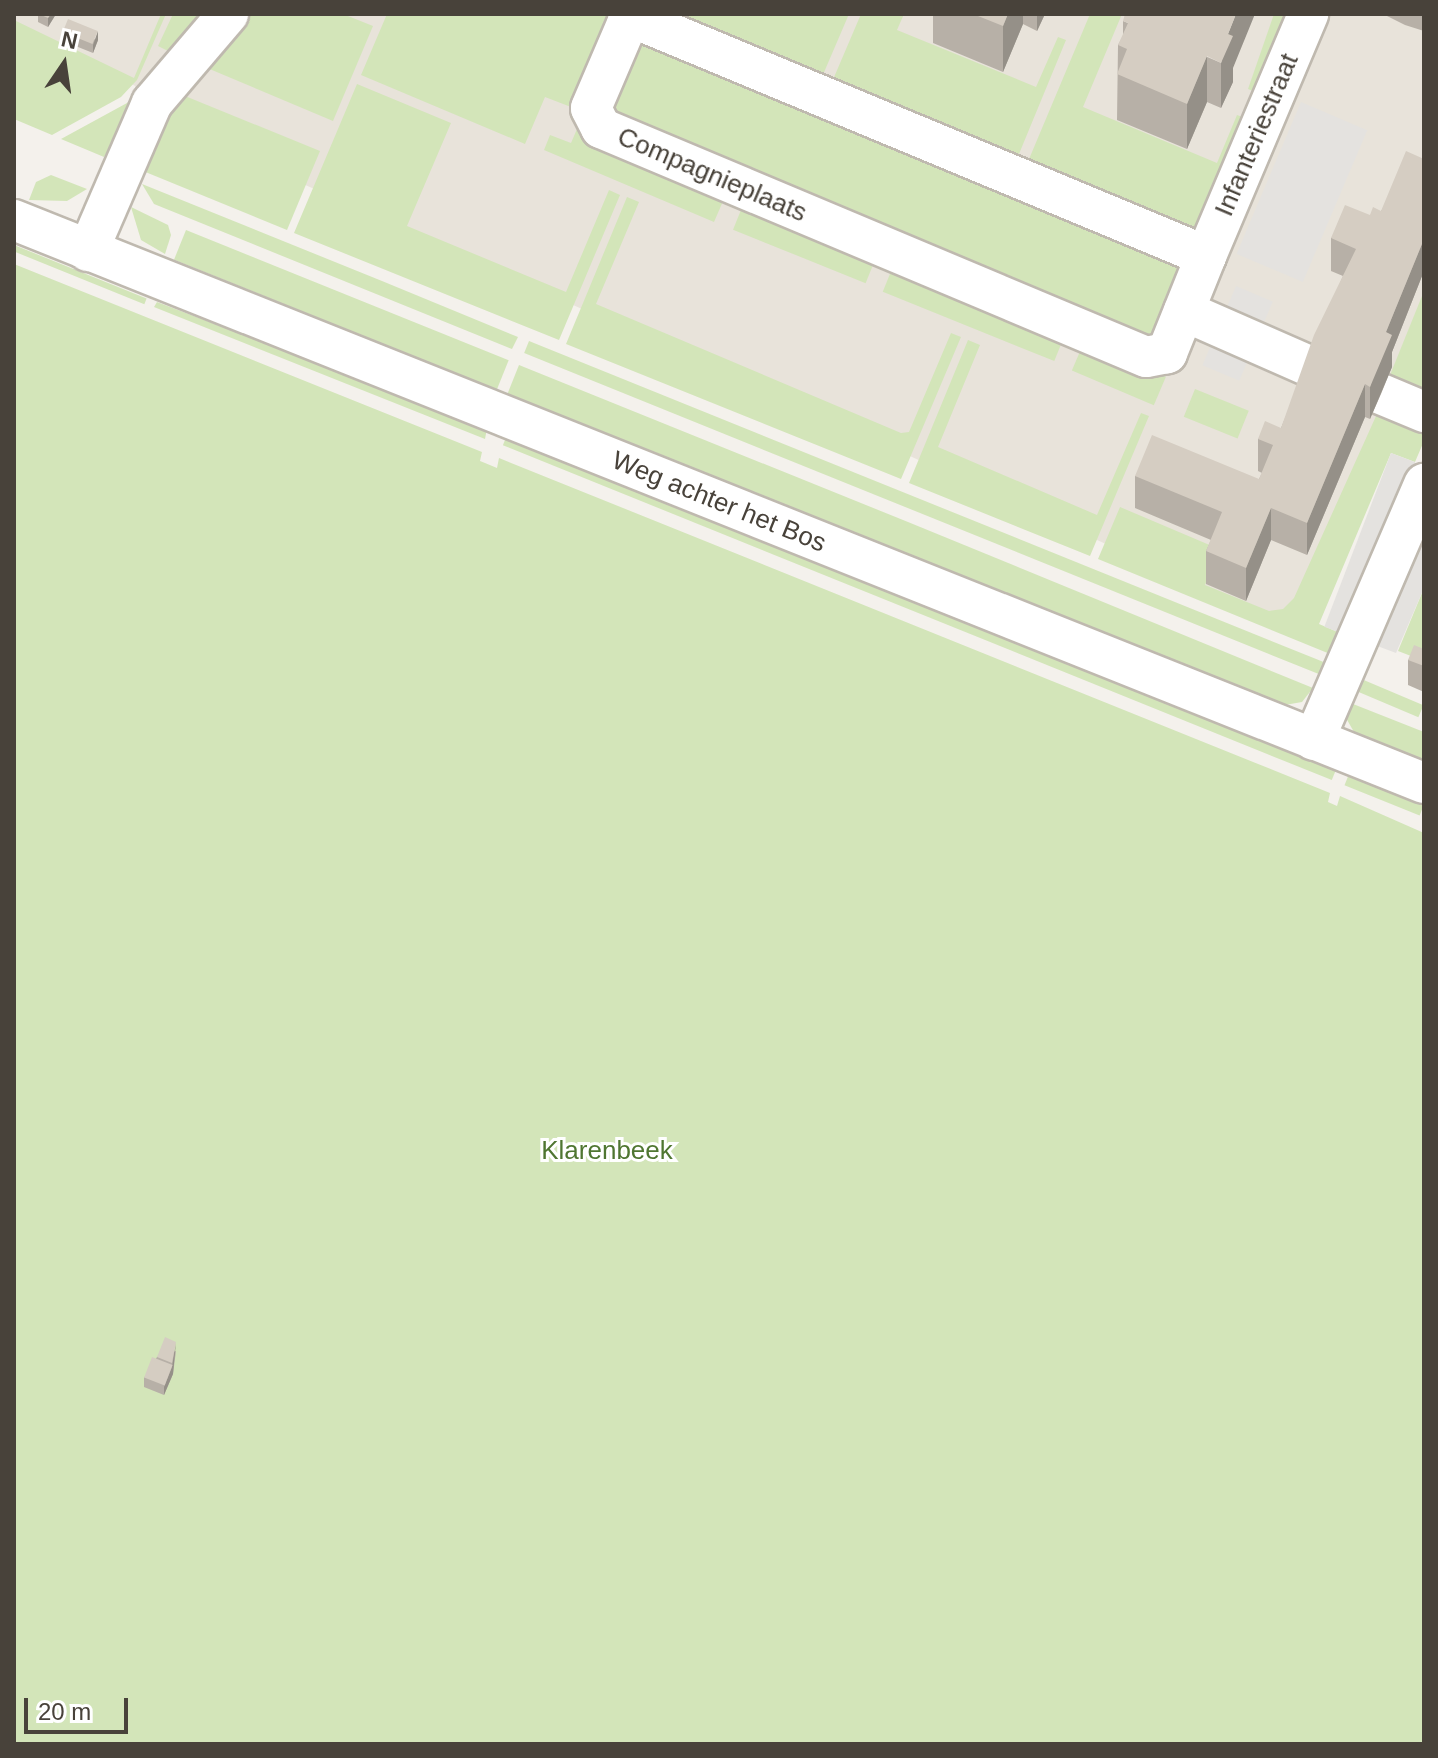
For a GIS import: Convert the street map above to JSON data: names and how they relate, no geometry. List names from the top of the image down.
{
  "streets": {
    "street": ["Infanteriestraat", "Compagnieplaats", "Weg achter het Bos"]
  },
  "crossings": [
    ["Infanteriestraat", "Compagnieplaats"]
  ],
  "parks": ["Klarenbeek"],
  "scale_bar": "20 m",
  "north": "top"
}
